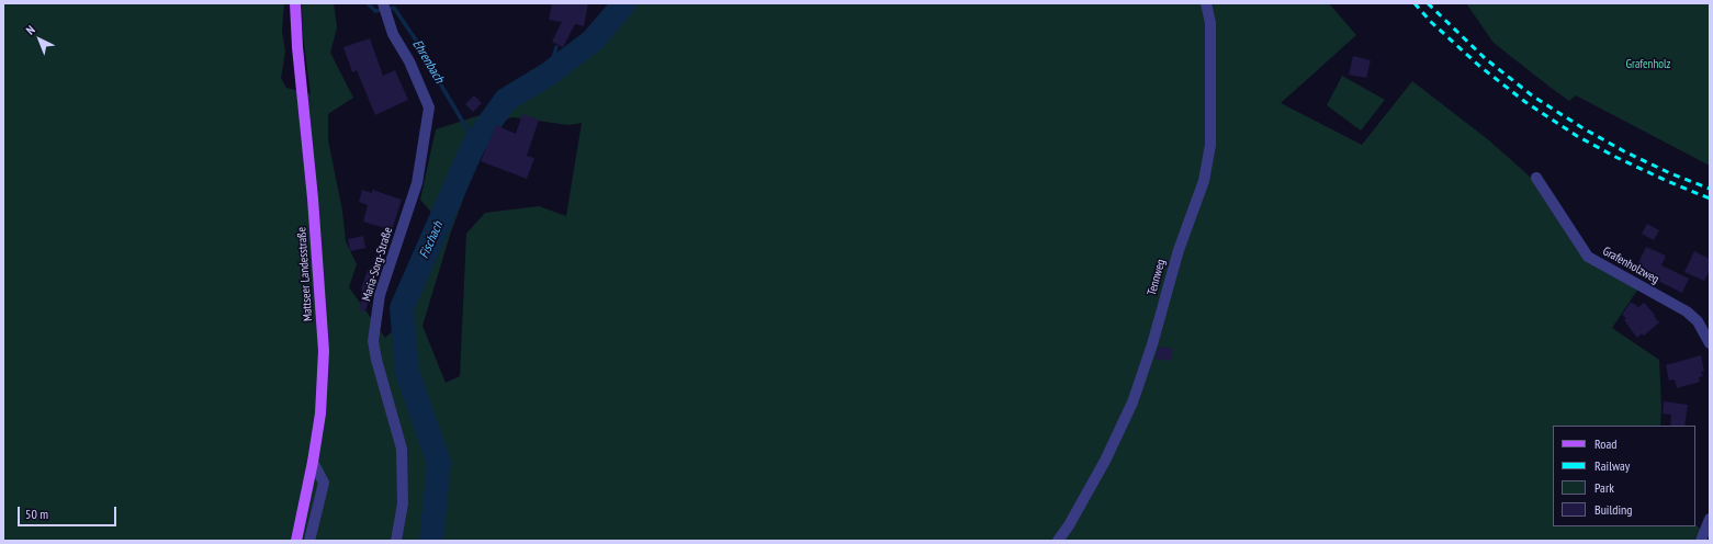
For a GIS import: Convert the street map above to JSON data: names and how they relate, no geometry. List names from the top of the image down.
{
  "streets": {
    "main road": ["Mattseer Landesstraße"],
    "street": ["Maria-Sorg-Straße", "Grafenholzweg", "Tennweg"]
  },
  "water": ["Ehrenbach", "Fischach"],
  "parks": ["Grafenholz"],
  "legend": [
    "Road",
    "Railway",
    "Park",
    "Building"
  ],
  "scale_bar": "50 m",
  "north": "top left"
}
